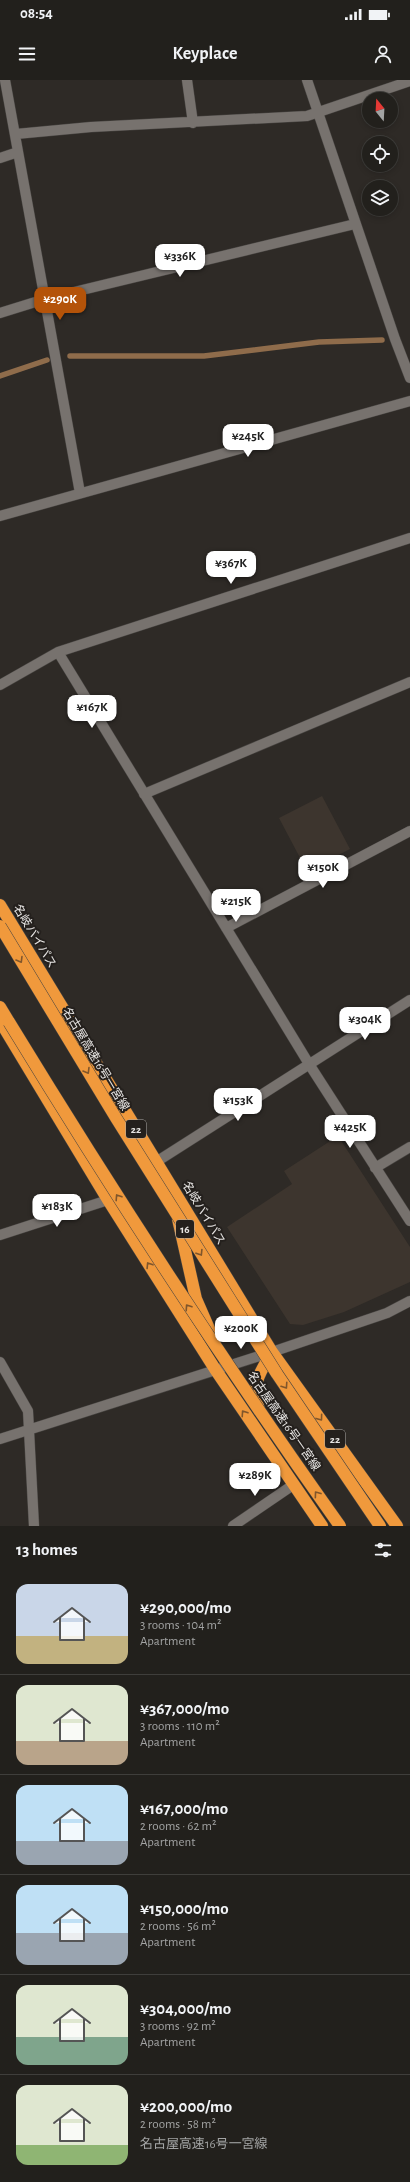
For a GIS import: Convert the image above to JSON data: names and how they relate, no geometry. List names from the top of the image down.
{
  "streets": {
    "highway": [
      "名岐バイパス",
      "名古屋高速16号一宮線",
      "22",
      "16"
    ]
  },
  "north": "top",
  "page": {
    "status": "08:54",
    "header": "Keyplace",
    "price": [
      "¥336K",
      "¥290K",
      "¥245K",
      "¥367K",
      "¥167K",
      "¥150K",
      "¥215K",
      "¥304K",
      "¥153K",
      "¥425K",
      "¥183K",
      "¥200K",
      "¥289K"
    ],
    "heading": "13 homes",
    "list": [
      {
        "name": "¥290,000/mo",
        "note": "3 rooms · 104 m² · Apartment"
      },
      {
        "name": "¥367,000/mo",
        "note": "3 rooms · 110 m² · Apartment"
      },
      {
        "name": "¥167,000/mo",
        "note": "2 rooms · 62 m² · Apartment"
      },
      {
        "name": "¥150,000/mo",
        "note": "2 rooms · 56 m² · Apartment"
      },
      {
        "name": "¥304,000/mo",
        "note": "3 rooms · 92 m² · Apartment"
      },
      {
        "name": "¥200,000/mo",
        "note": "2 rooms · 58 m² · 名古屋高速16号一宮線"
      }
    ]
  }
}
